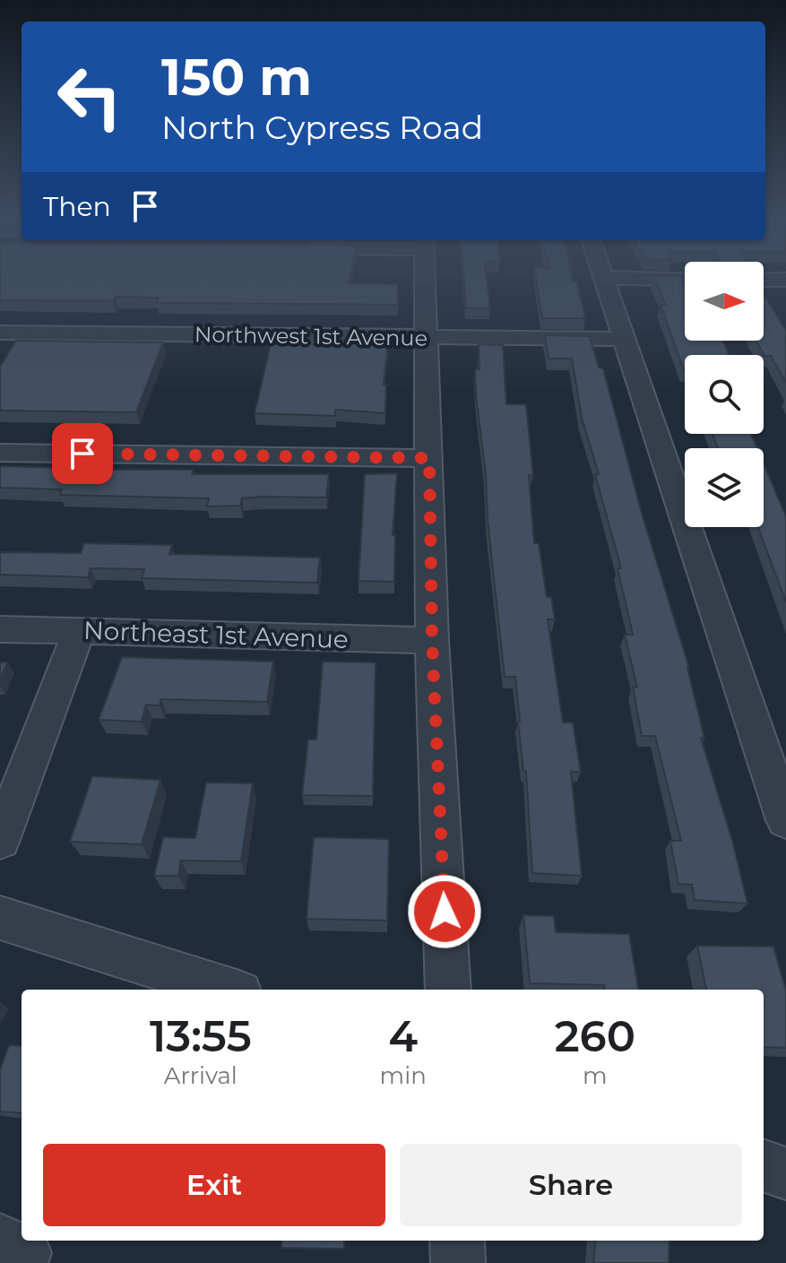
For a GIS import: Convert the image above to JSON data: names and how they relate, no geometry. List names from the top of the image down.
{
  "streets": {
    "street": ["Northwest 1st Avenue", "Northeast 1st Avenue"]
  },
  "north": "right",
  "page": {
    "turn": ["150 m", "North Cypress Road"],
    "then": "Then",
    "eta": [
      "13:55",
      "Arrival",
      "4",
      "min",
      "260",
      "m"
    ],
    "buttons": ["Exit", "Share"]
  }
}
